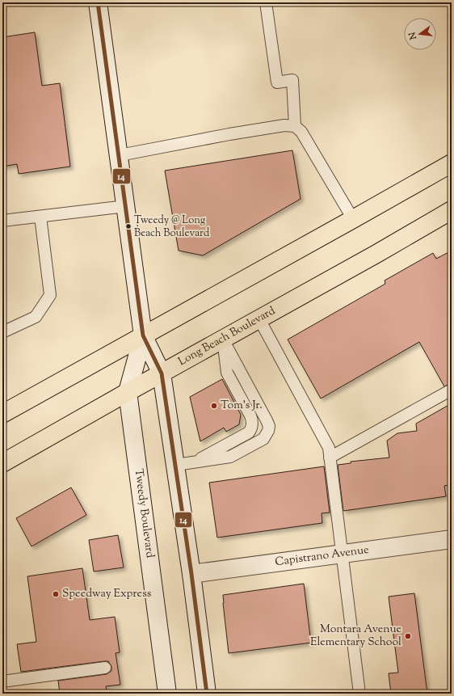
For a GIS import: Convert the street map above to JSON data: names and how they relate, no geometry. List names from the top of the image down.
{
  "streets": {
    "main road": ["Long Beach Boulevard", "Tweedy Boulevard", "Capistrano Avenue"]
  },
  "crossings": [
    ["Long Beach Boulevard", "Tweedy Boulevard"],
    ["Tweedy Boulevard", "Capistrano Avenue"]
  ],
  "places": [
    "Tweedy @ Long Beach Boulevard",
    "Tom's Jr.",
    "Speedway Express",
    "Montara Avenue Elementary School"
  ],
  "lines": ["transit line 14"],
  "north": "left"
}
